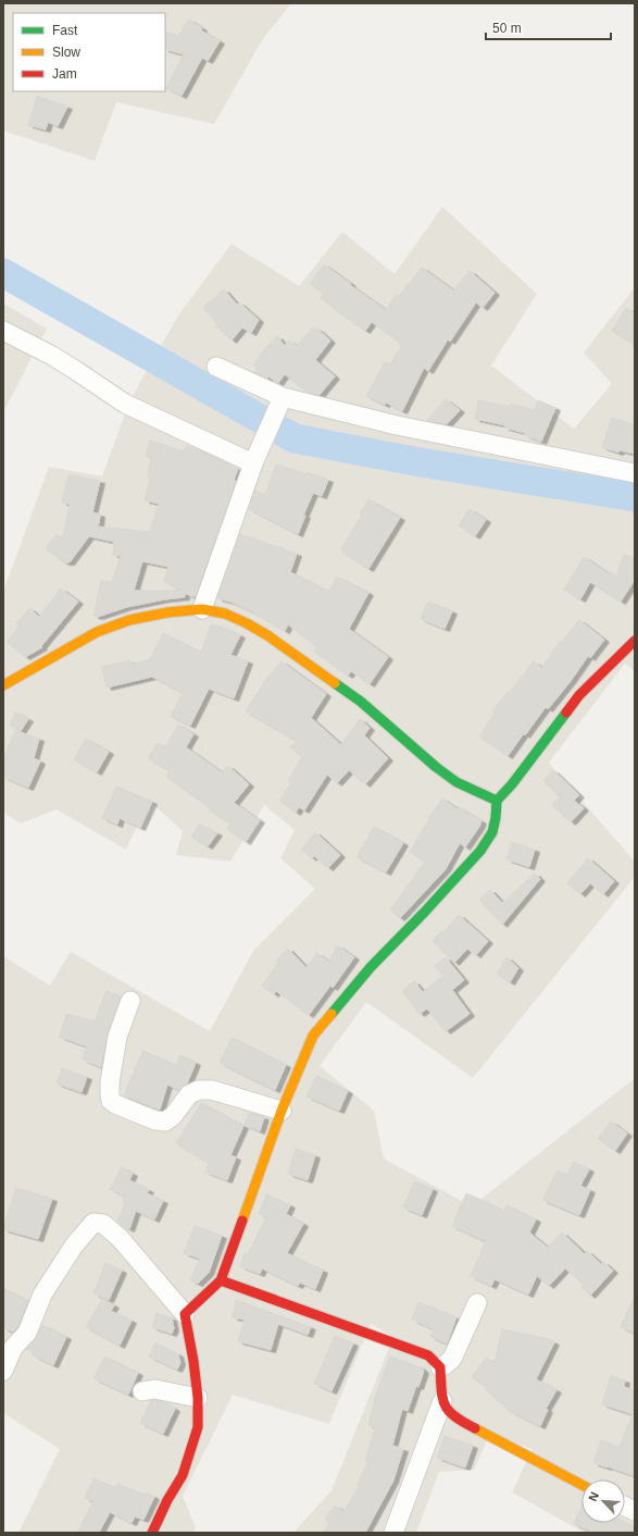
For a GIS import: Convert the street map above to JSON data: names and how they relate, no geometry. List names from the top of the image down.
{
  "legend": ["Fast", "Slow", "Jam"],
  "scale_bar": "50 m",
  "north": "top left"
}
